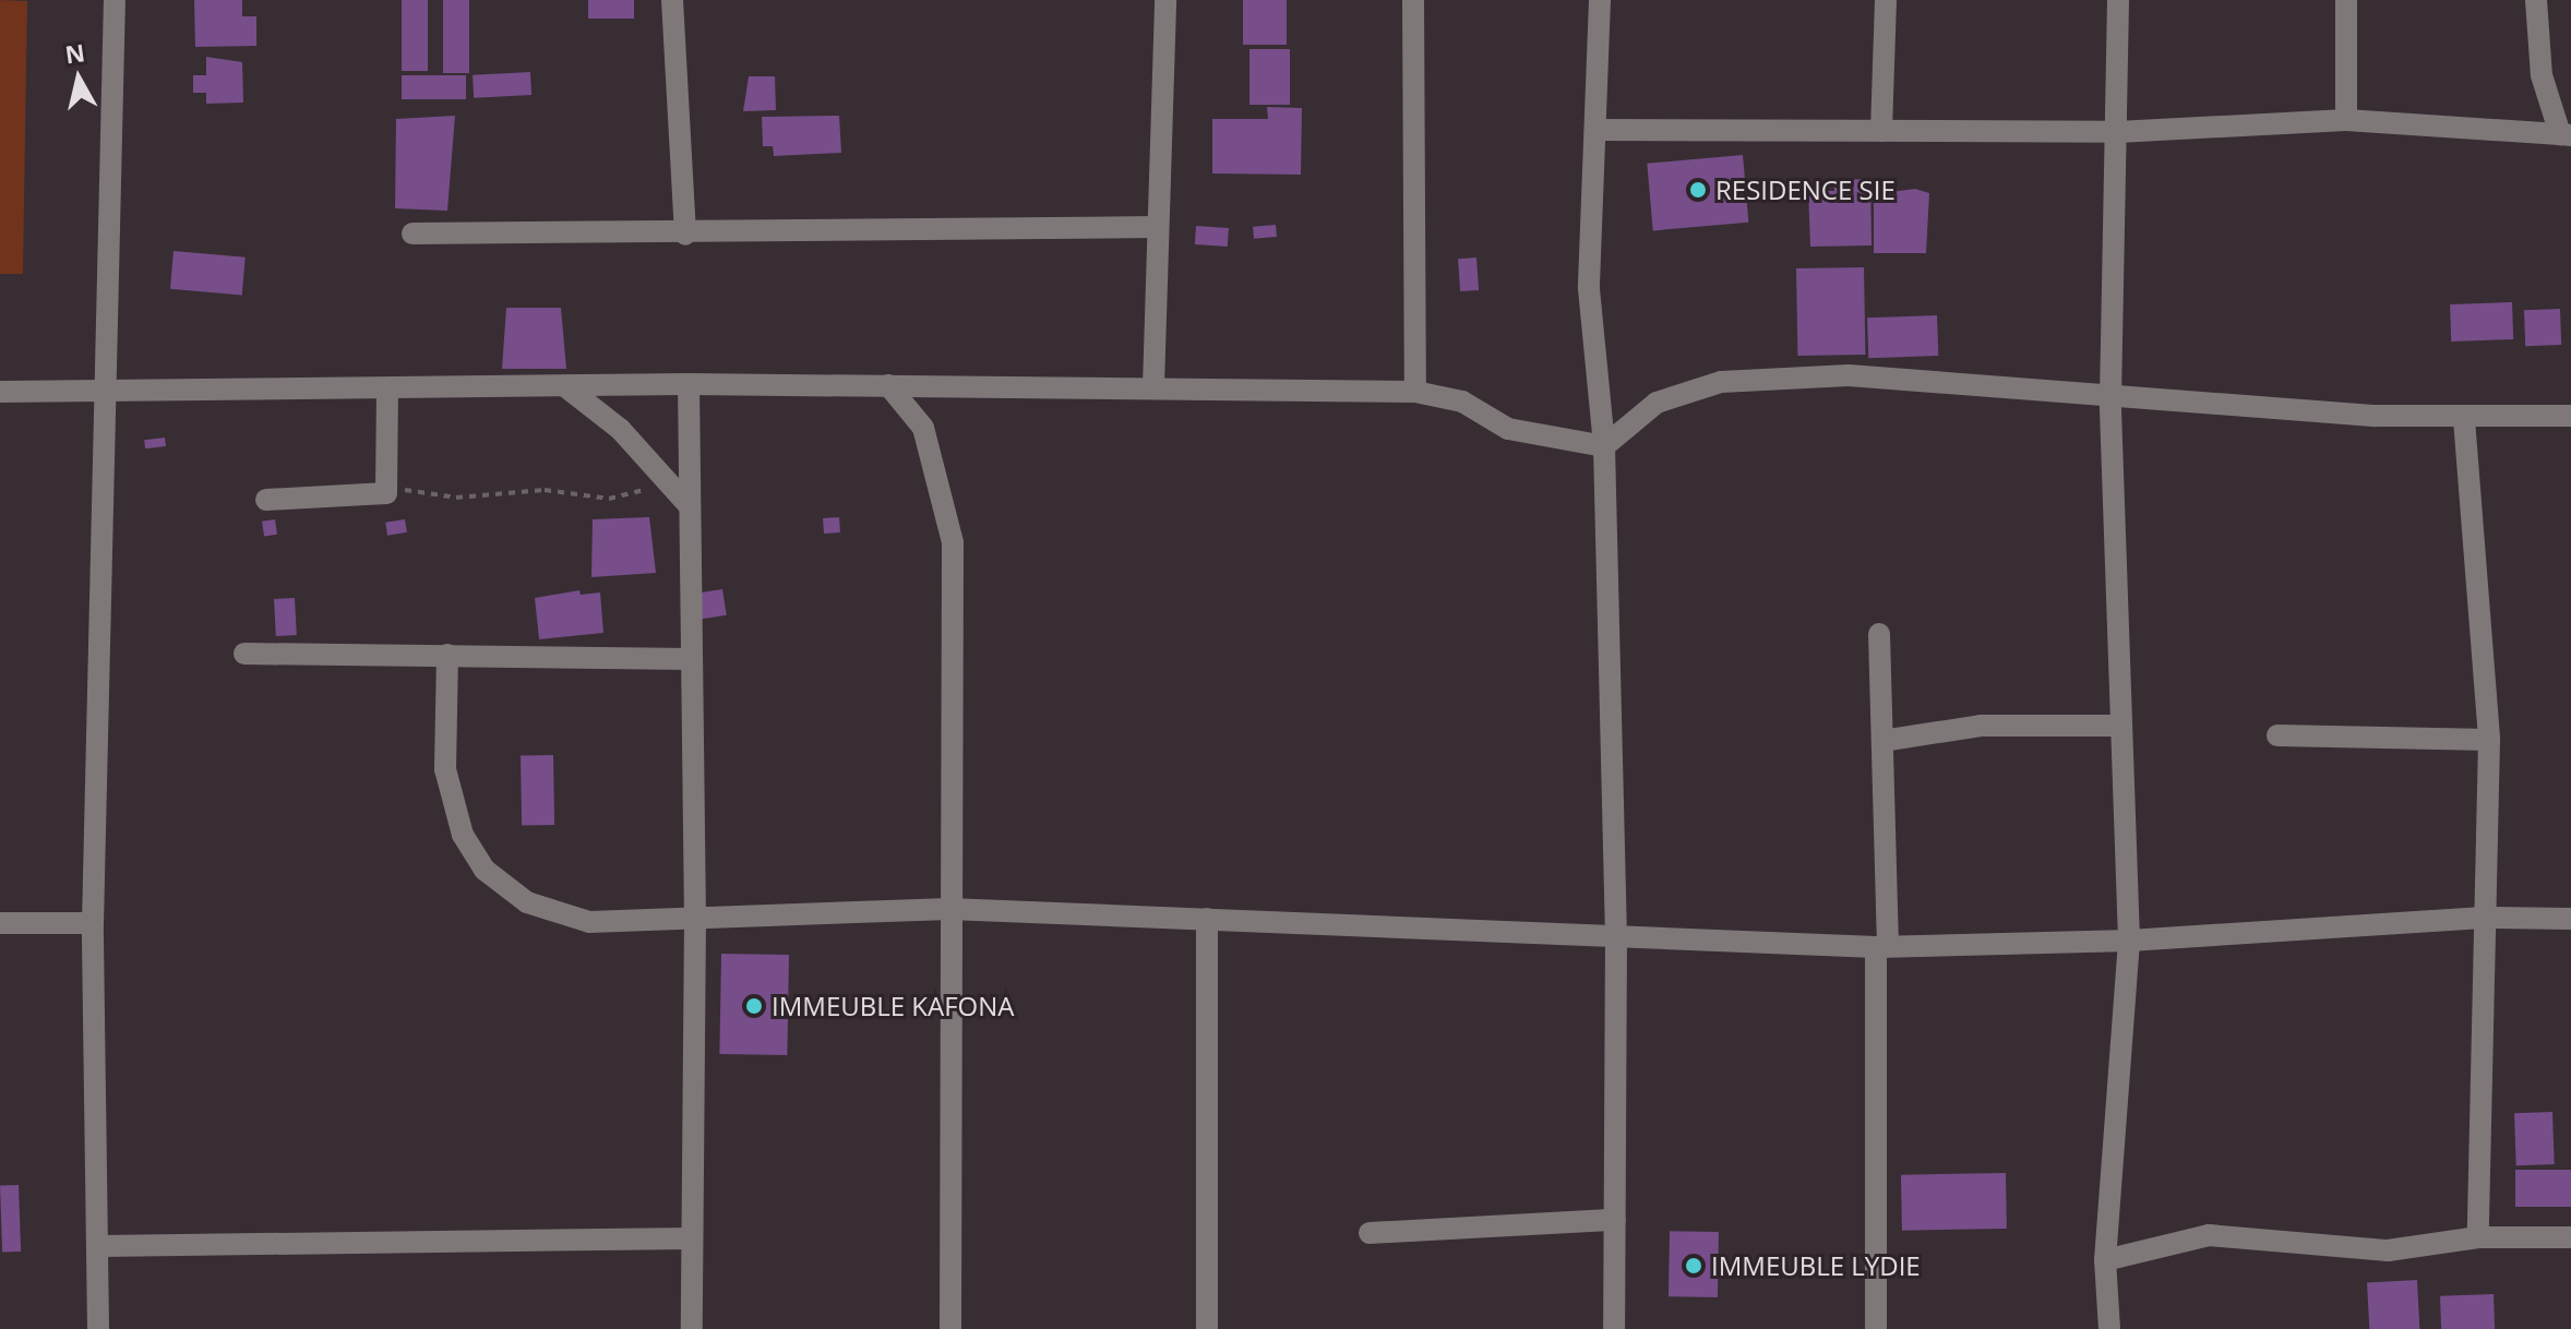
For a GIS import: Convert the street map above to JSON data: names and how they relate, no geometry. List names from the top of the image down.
{
  "places": ["RESIDENCE SIE", "IMMEUBLE KAFONA", "IMMEUBLE LYDIE"],
  "north": "top"
}
